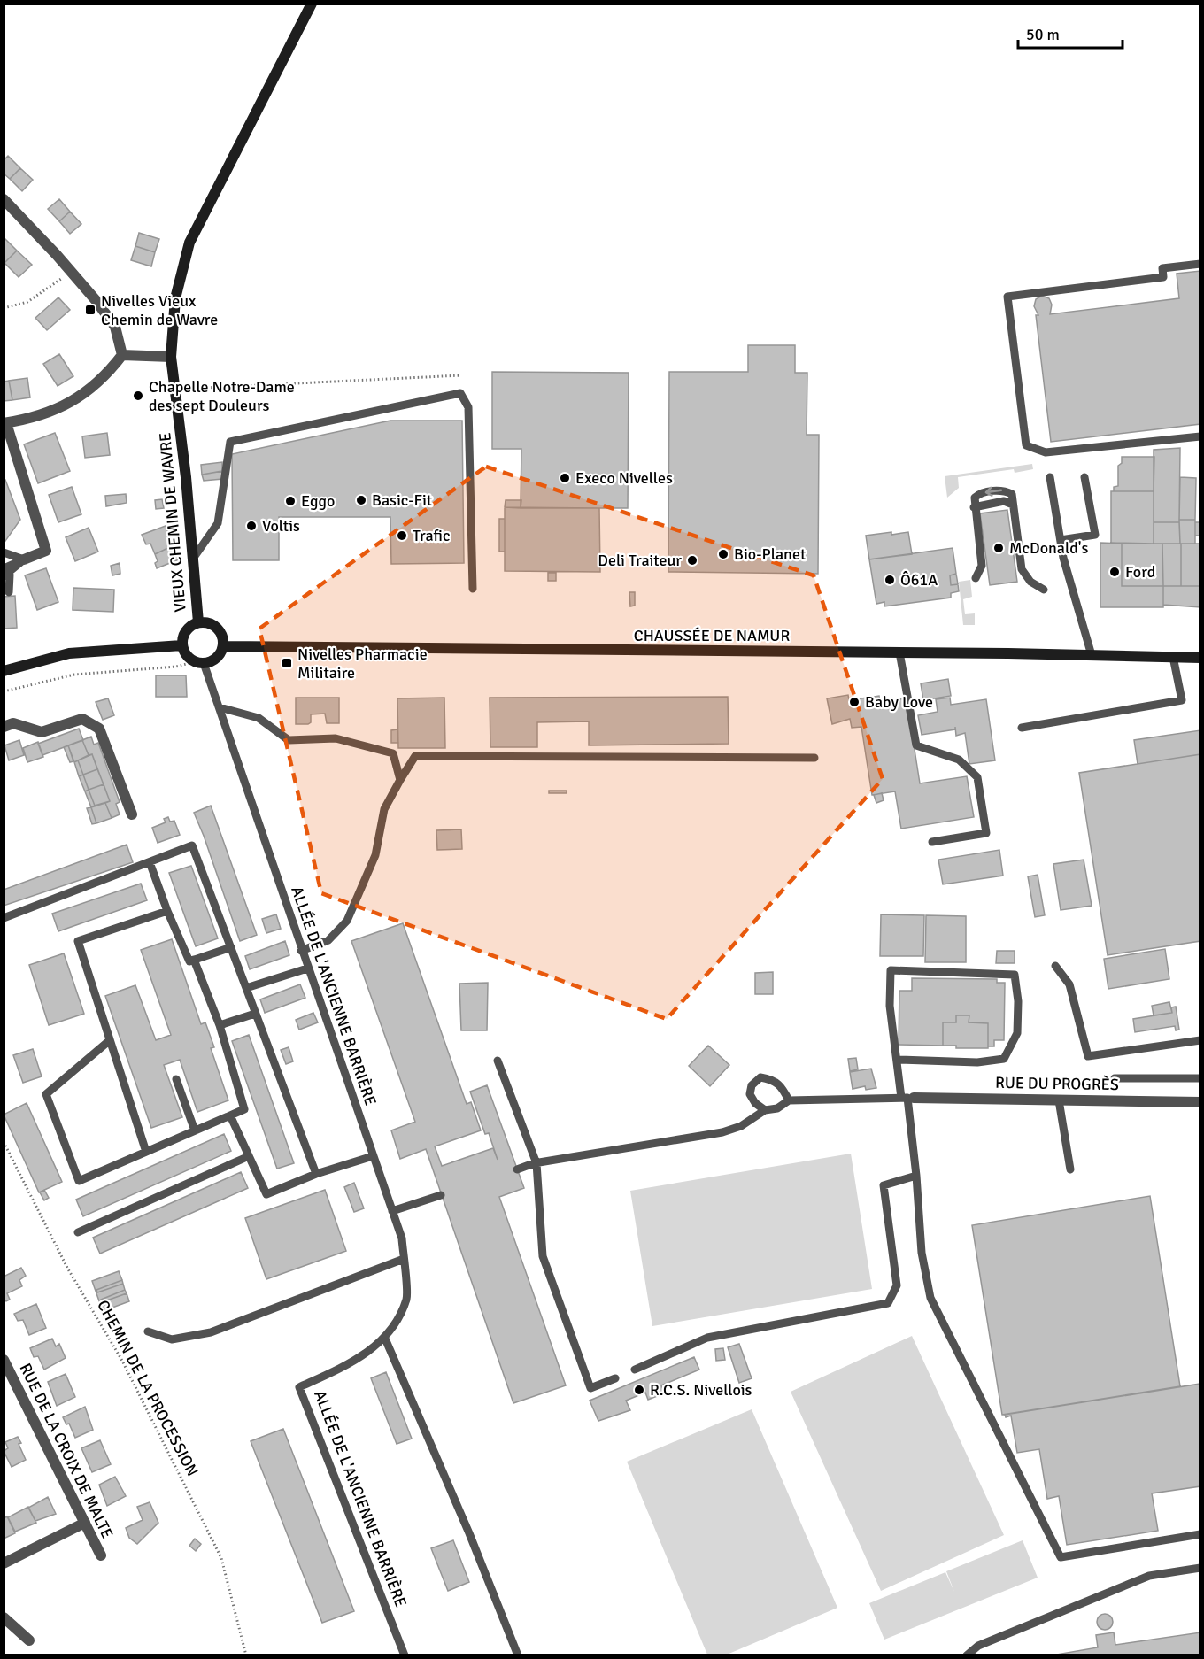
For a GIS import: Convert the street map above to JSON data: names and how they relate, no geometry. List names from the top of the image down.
{
  "streets": {
    "main road": ["VIEUX CHEMIN DE WAVRE", "CHAUSSÉE DE NAMUR"],
    "street": ["RUE DU PROGRÈS", "RUE DE LA CROIX DE MALTE"],
    "lane": ["ALLÉE DE L'ANCIENNE BARRIÈRE"],
    "path": ["CHEMIN DE LA PROCESSION"]
  },
  "crossings": [
    ["VIEUX CHEMIN DE WAVRE", "CHAUSSÉE DE NAMUR"],
    ["VIEUX CHEMIN DE WAVRE", "ALLÉE DE L'ANCIENNE BARRIÈRE"],
    ["CHAUSSÉE DE NAMUR", "ALLÉE DE L'ANCIENNE BARRIÈRE"]
  ],
  "places": {
    "transit": ["Nivelles Vieux Chemin de Wavre", "Nivelles Pharmacie Militaire"],
    "other": [
      "Chapelle Notre-Dame des sept Douleurs",
      "Execo Nivelles",
      "Basic-Fit",
      "Eggo",
      "Voltis",
      "Trafic",
      "McDonald's",
      "Bio-Planet",
      "Deli Traiteur",
      "Ford",
      "Ô61A",
      "Baby Love",
      "R.C.S. Nivellois"
    ]
  },
  "scale_bar": "50 m"
}
